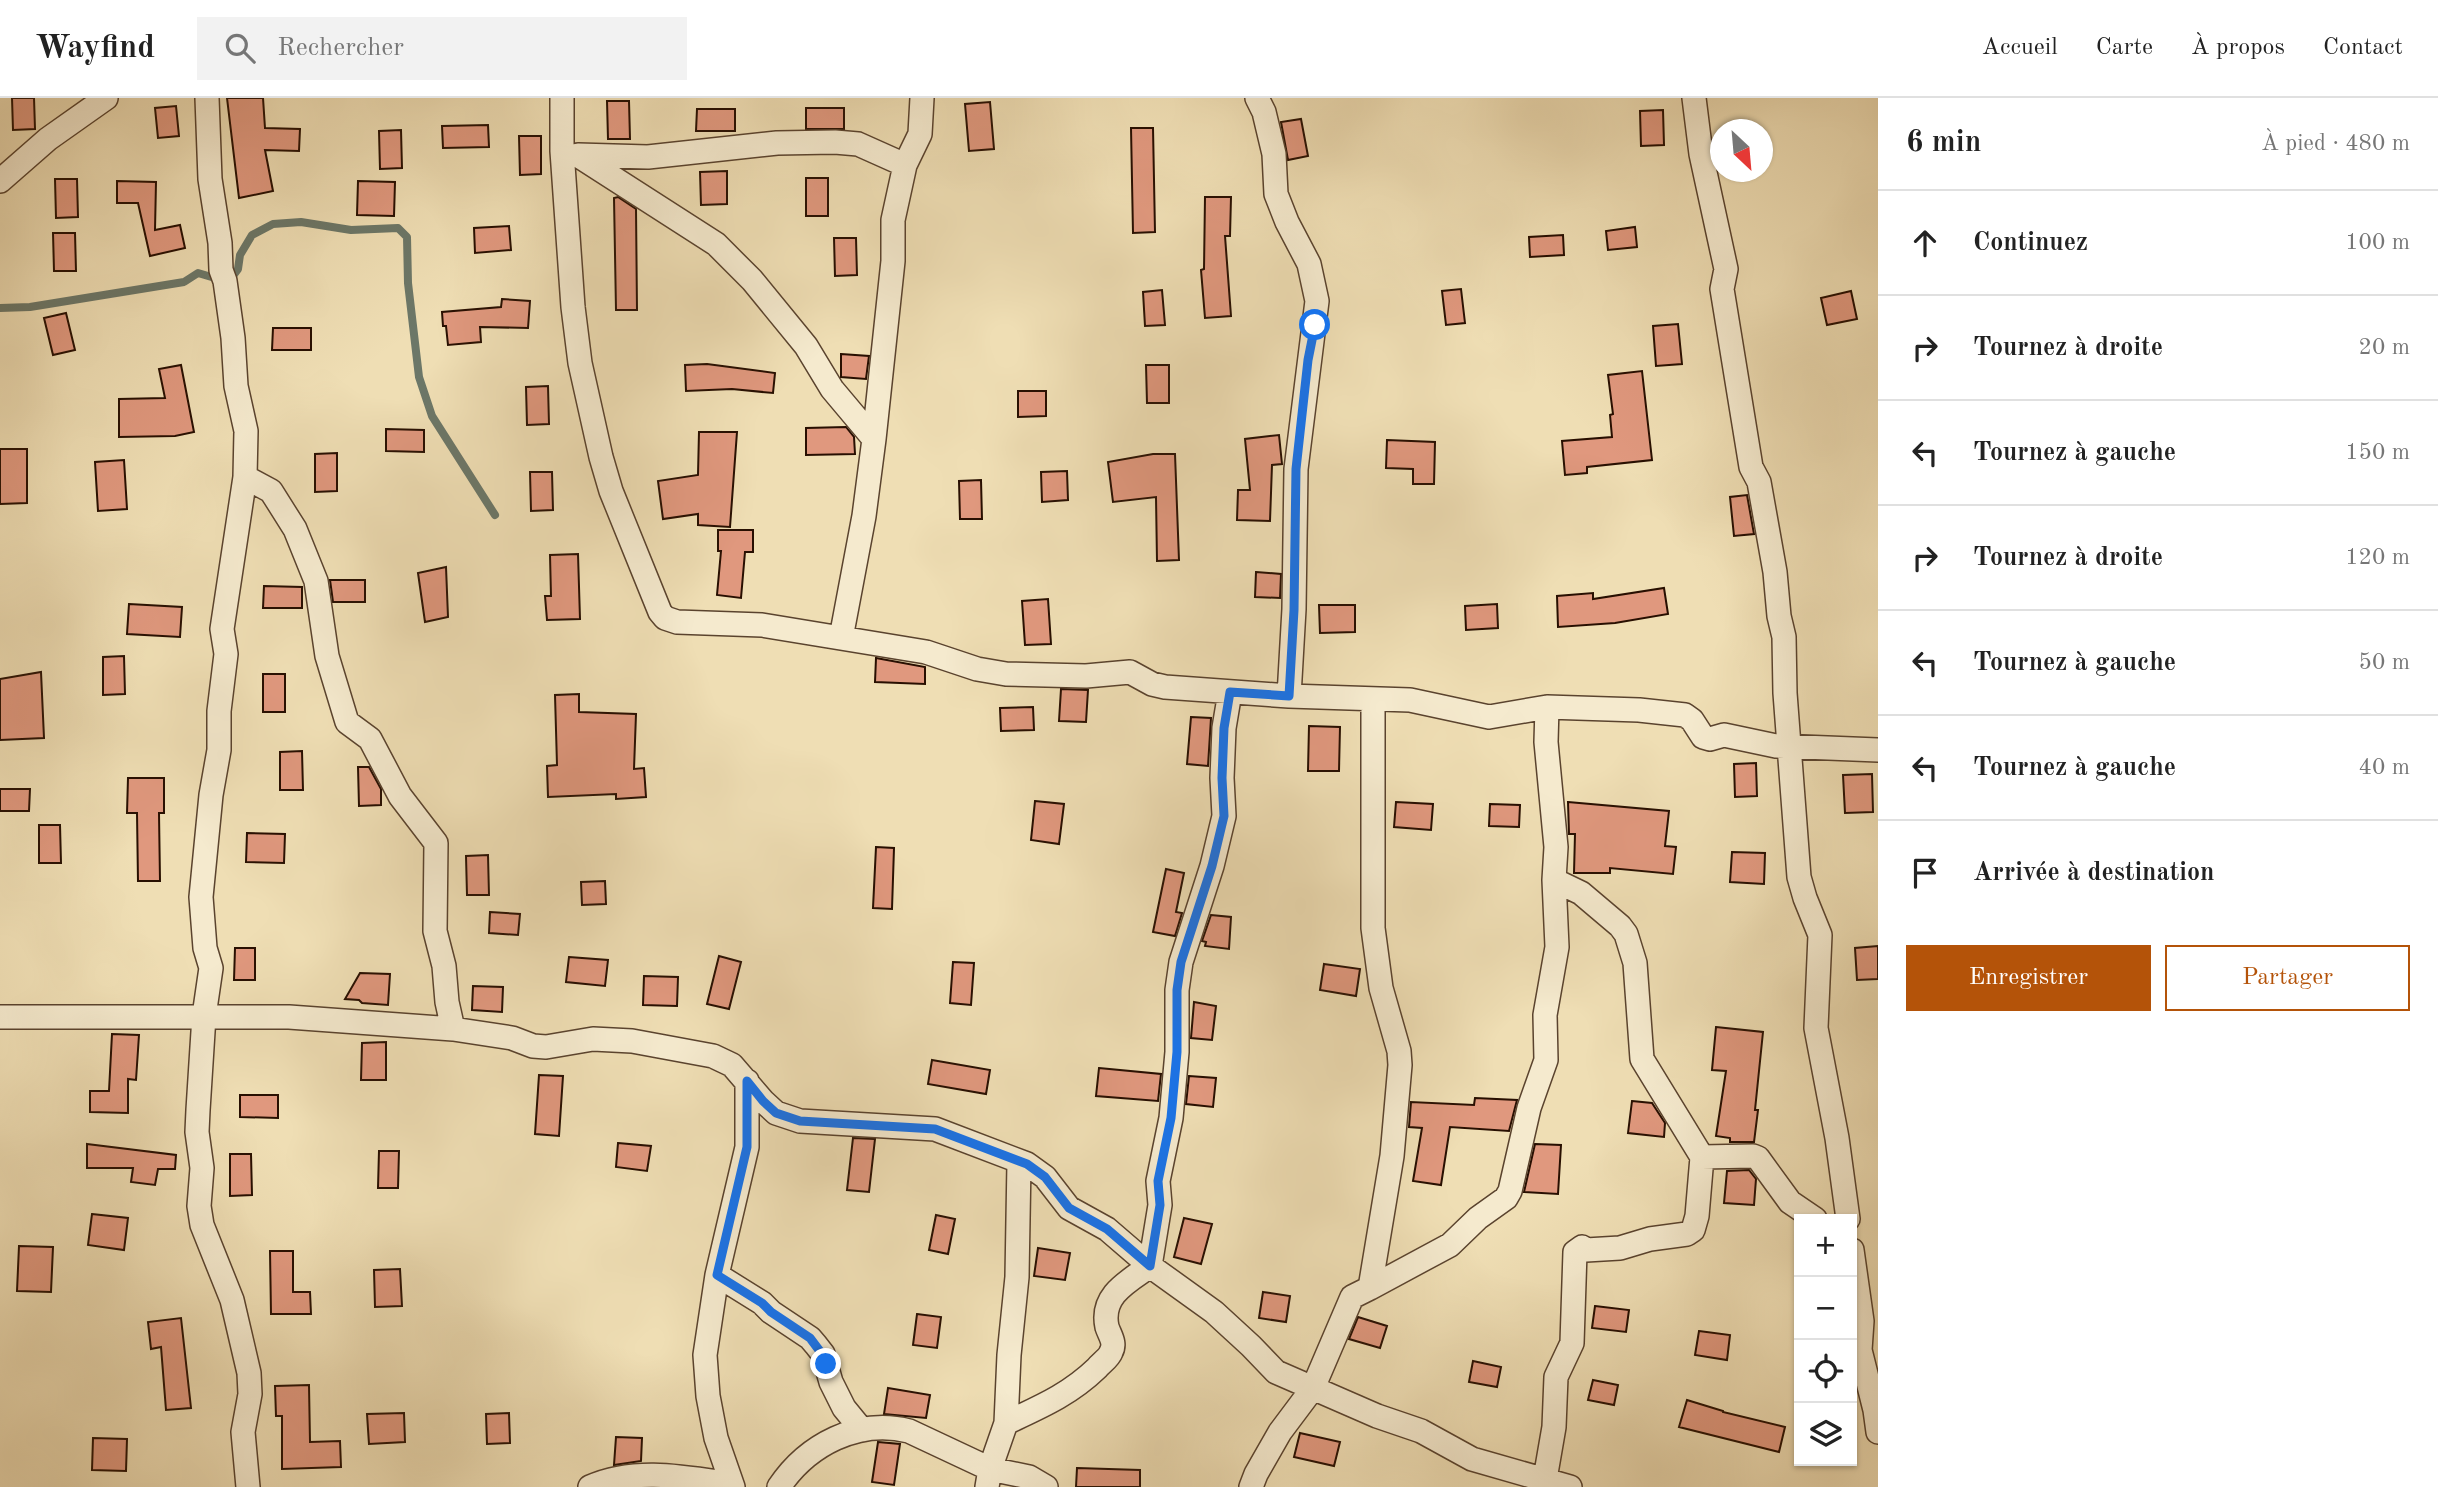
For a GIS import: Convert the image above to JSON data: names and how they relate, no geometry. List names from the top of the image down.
{
  "north": "bottom right",
  "page": {
    "header": "Wayfind",
    "search": "Rechercher",
    "nav": [
      "Accueil",
      "Carte",
      "À propos",
      "Contact"
    ],
    "heading": ["6 min", "À pied · 480 m"],
    "list": [
      ["Continuez", "100 m"],
      ["Tournez à droite", "20 m"],
      ["Tournez à gauche", "150 m"],
      ["Tournez à droite", "120 m"],
      ["Tournez à gauche", "50 m"],
      ["Tournez à gauche", "40 m"],
      "Arrivée à destination"
    ],
    "buttons": ["Enregistrer", "Partager"],
    "map_buttons": ["+", "−"]
  }
}
